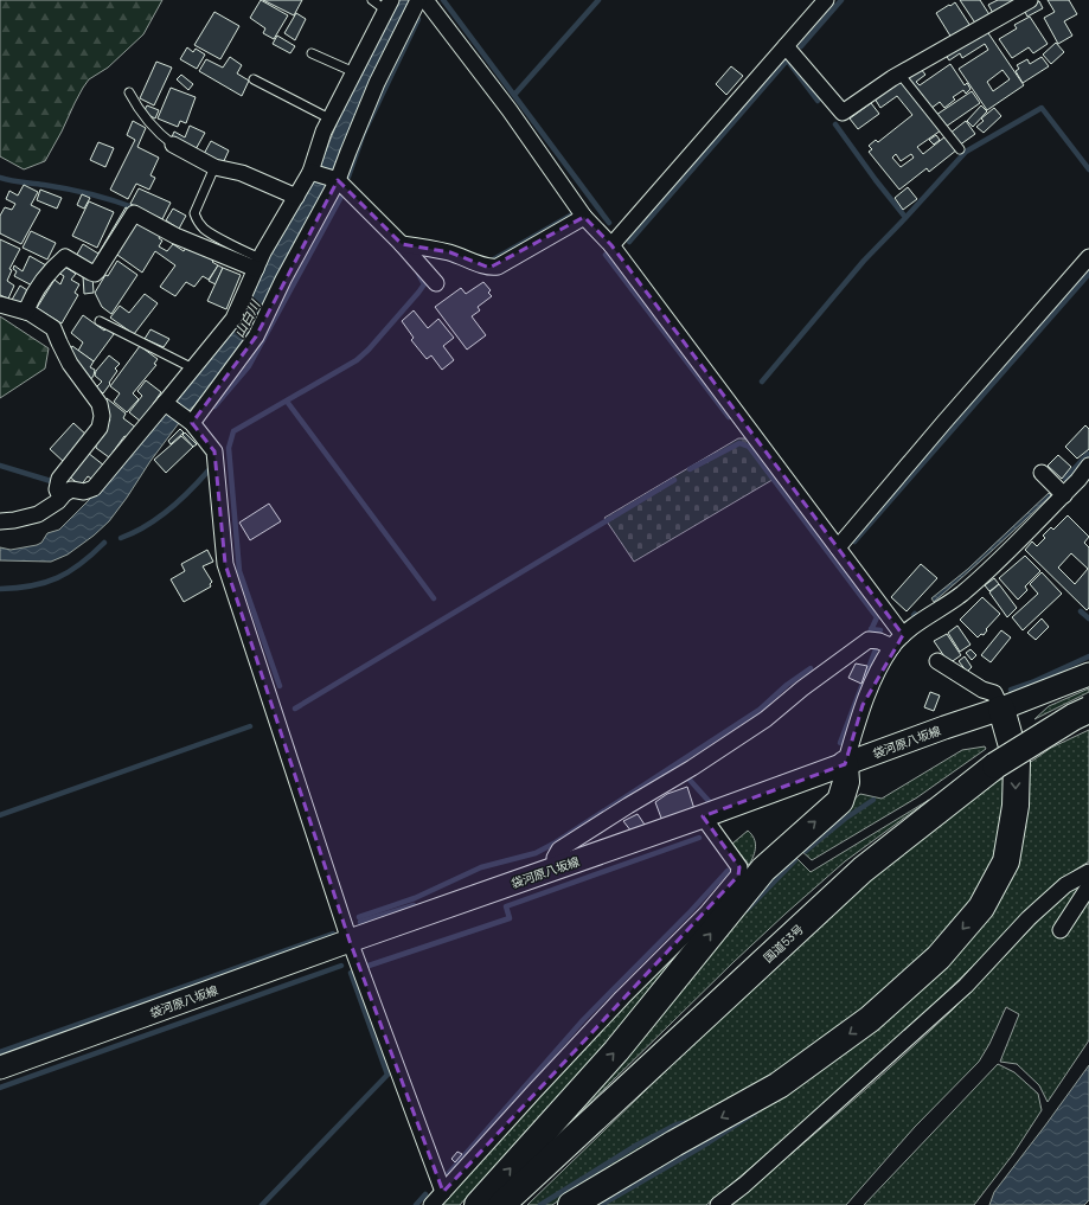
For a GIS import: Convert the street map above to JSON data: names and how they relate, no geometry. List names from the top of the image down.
{
  "streets": {
    "highway": ["国道53号"],
    "main road": ["袋河原八坂線"]
  },
  "water": ["山白川"]
}
